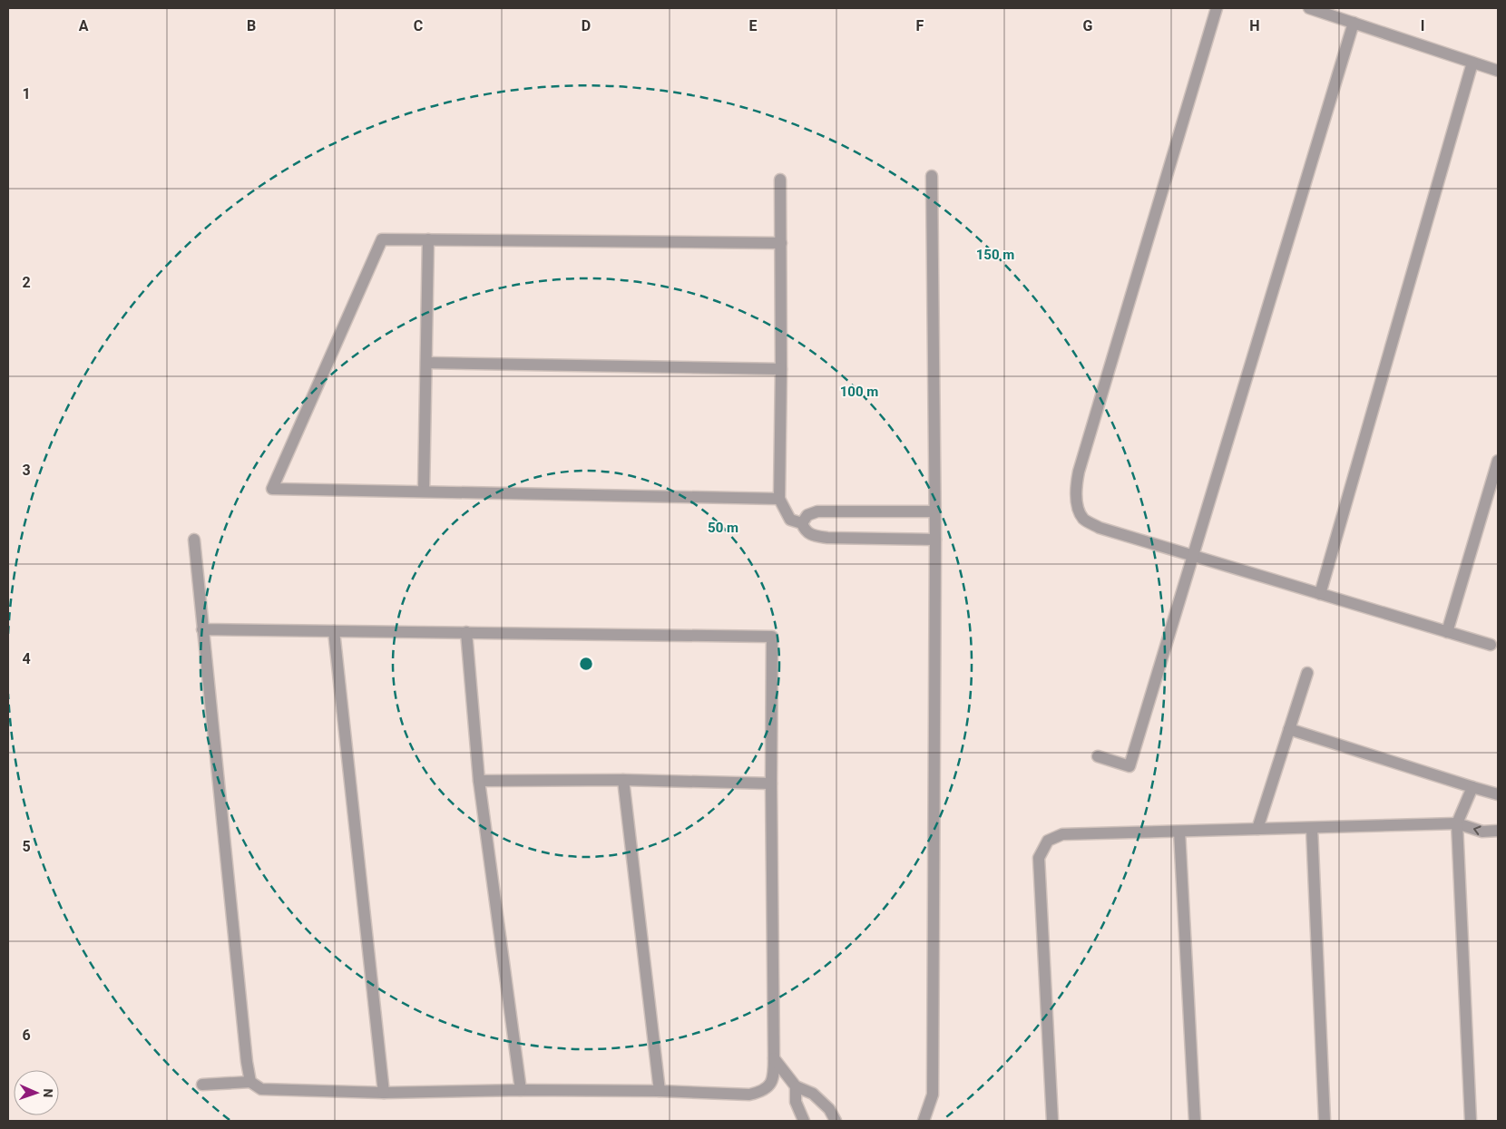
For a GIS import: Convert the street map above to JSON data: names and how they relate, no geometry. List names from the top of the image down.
{
  "north": "right",
  "grid": {
    "columns": [
      "A",
      "B",
      "C",
      "D",
      "E",
      "F",
      "G",
      "H",
      "I"
    ],
    "rows": [
      "1",
      "2",
      "3",
      "4",
      "5",
      "6"
    ]
  },
  "rings": ["150 m", "100 m", "50 m"]
}
